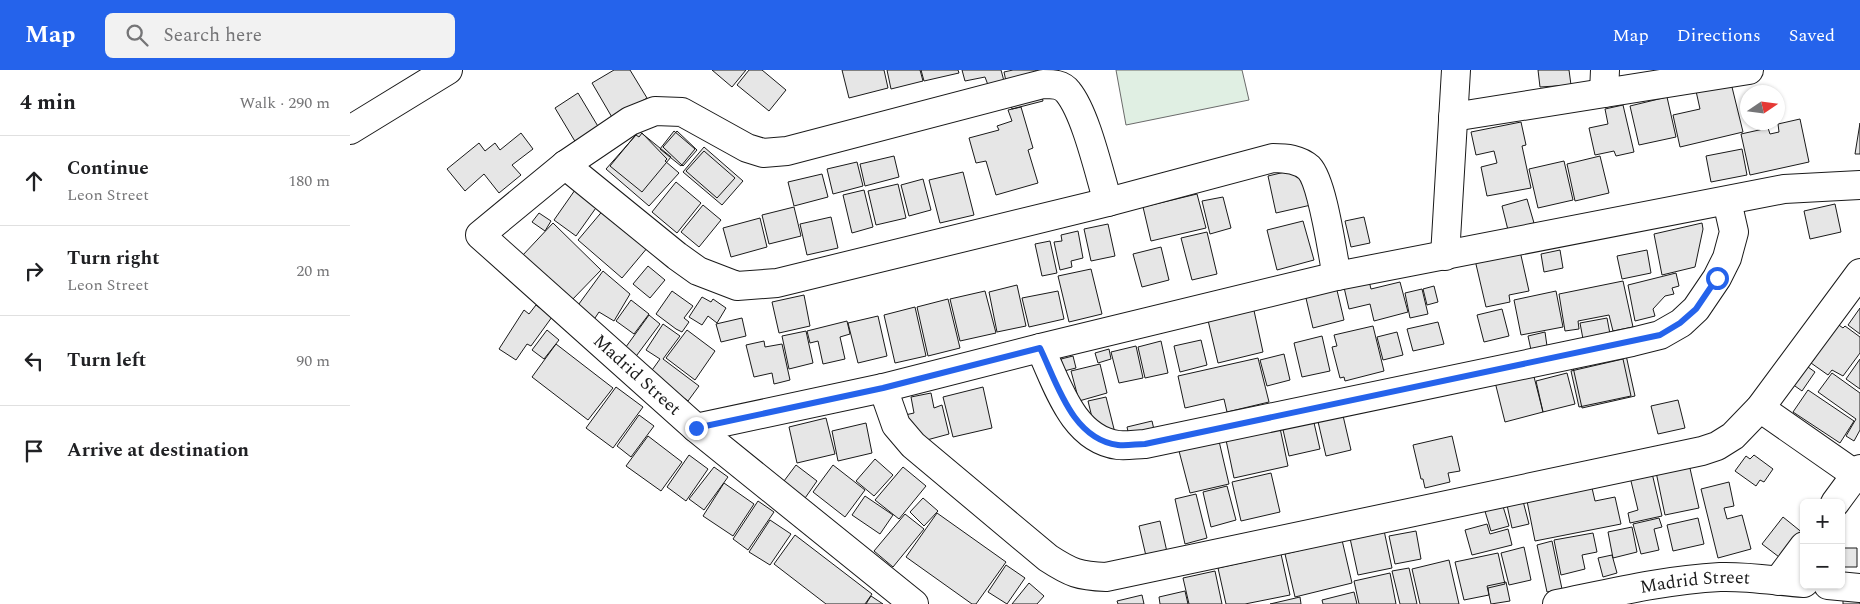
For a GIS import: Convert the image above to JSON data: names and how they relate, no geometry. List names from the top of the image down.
{
  "streets": {
    "street": ["Madrid Street"]
  },
  "north": "right",
  "page": {
    "header": "Map",
    "search": "Search here",
    "nav": ["Map", "Directions", "Saved"],
    "heading": ["4 min", "Walk · 290 m"],
    "list": [
      ["Continue", "Leon Street", "180 m"],
      ["Turn right", "Leon Street", "20 m"],
      ["Turn left", "90 m"],
      "Arrive at destination"
    ],
    "map_buttons": ["+", "−"]
  }
}
